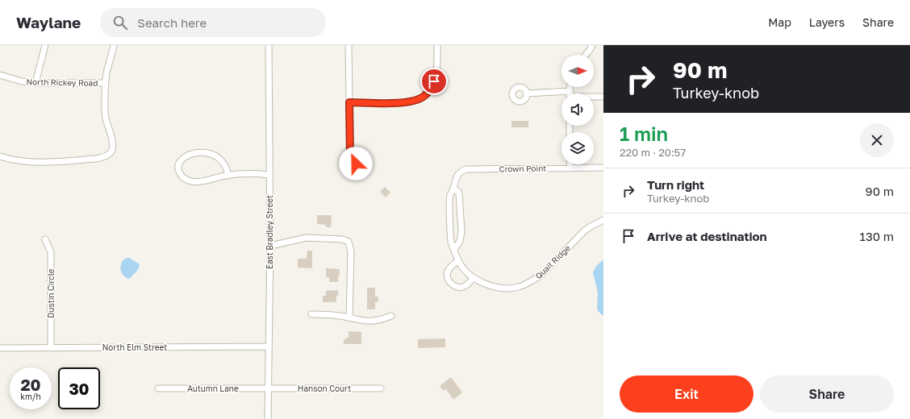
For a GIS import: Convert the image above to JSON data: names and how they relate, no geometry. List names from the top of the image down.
{
  "streets": {
    "street": [
      "North Rickey Road",
      "Crown Point",
      "East Bradley Street",
      "Quail Ridge",
      "Dustin Circle",
      "North Elm Street",
      "Autumn Lane",
      "Hanson Court"
    ]
  },
  "crossings": [
    ["Crown Point", "Quail Ridge"],
    ["East Bradley Street", "North Elm Street"],
    ["East Bradley Street", "Autumn Lane"],
    ["East Bradley Street", "Hanson Court"],
    ["Dustin Circle", "North Elm Street"],
    ["Autumn Lane", "Hanson Court"]
  ],
  "north": "right",
  "page": {
    "header": "Waylane",
    "search": "Search here",
    "nav": ["Map", "Layers", "Share"],
    "turn": ["90 m", "Turkey-knob"],
    "heading": ["1 min", "220 m · 20:57"],
    "list": [
      {
        "name": "Turn right",
        "note": "Turkey-knob",
        "value": "90 m"
      },
      {
        "name": "Arrive at destination",
        "value": "130 m"
      }
    ],
    "speed": "20 km/h",
    "limit": "30",
    "buttons": ["Exit", "Share"]
  }
}
